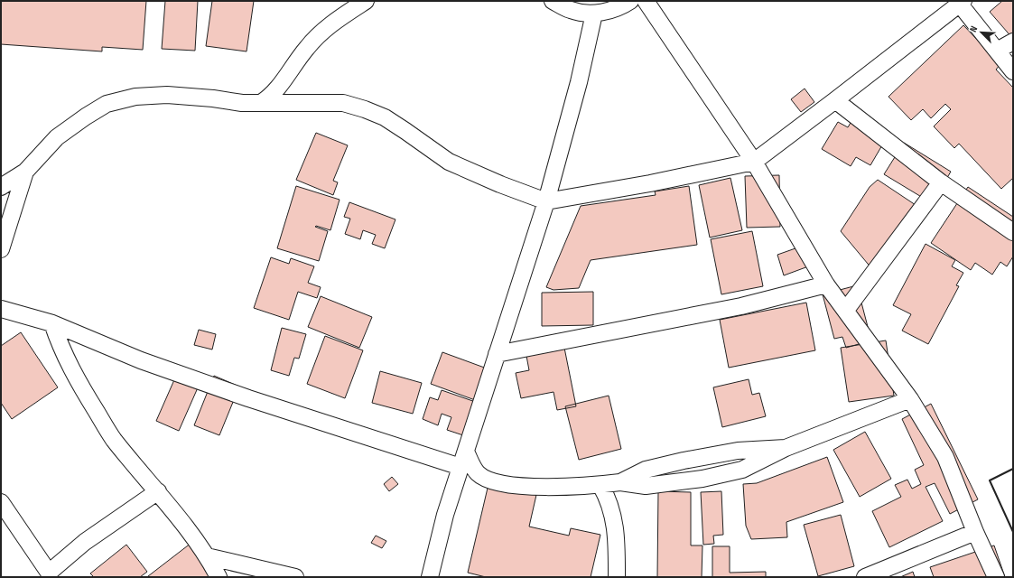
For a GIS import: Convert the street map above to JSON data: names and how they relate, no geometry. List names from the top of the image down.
{
  "north": "top left"
}
